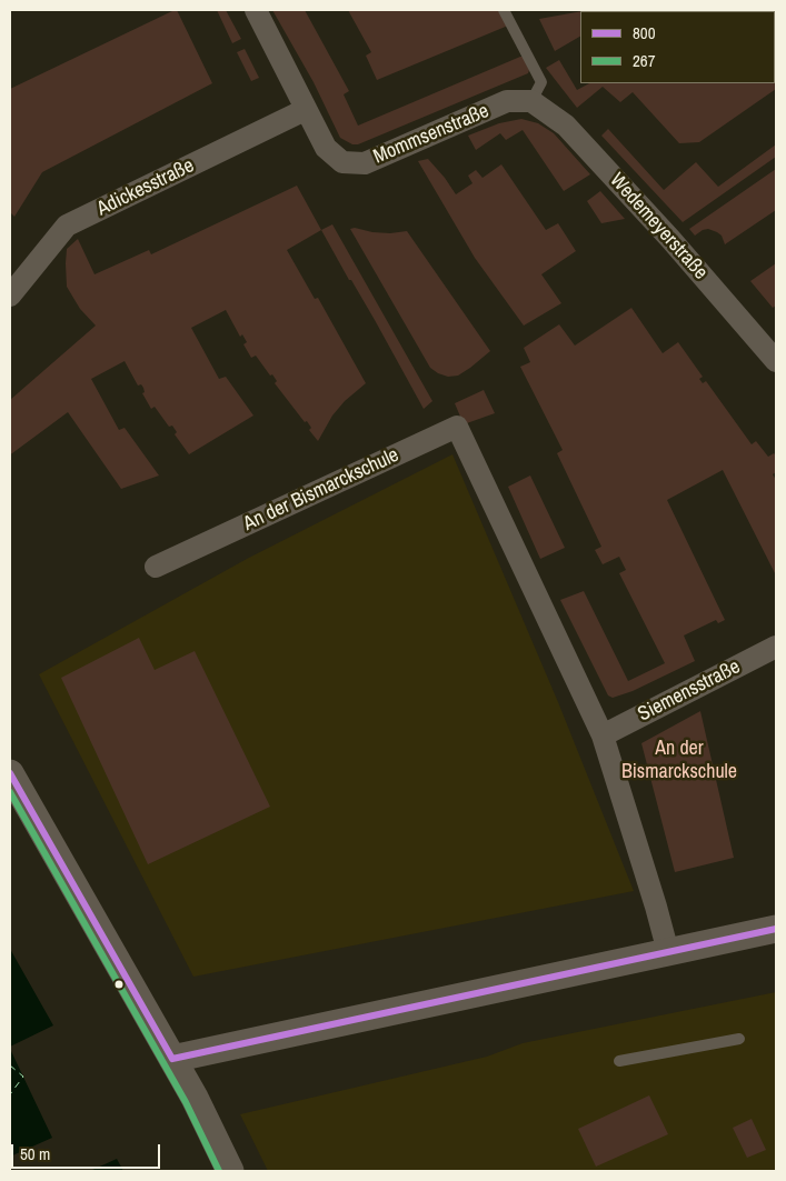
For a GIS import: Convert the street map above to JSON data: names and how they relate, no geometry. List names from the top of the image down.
{
  "streets": {
    "street": [
      "Mommsenstraße",
      "Adickesstraße",
      "Wedemeyerstraße",
      "An der Bismarckschule",
      "Siemensstraße"
    ]
  },
  "crossings": [
    ["Mommsenstraße", "Adickesstraße"],
    ["Mommsenstraße", "Wedemeyerstraße"],
    ["An der Bismarckschule", "Siemensstraße"]
  ],
  "parks": ["An der Bismarckschule"],
  "lines": ["transit line 800", "transit line 267"],
  "legend": ["800", "267"],
  "scale_bar": "50 m"
}
